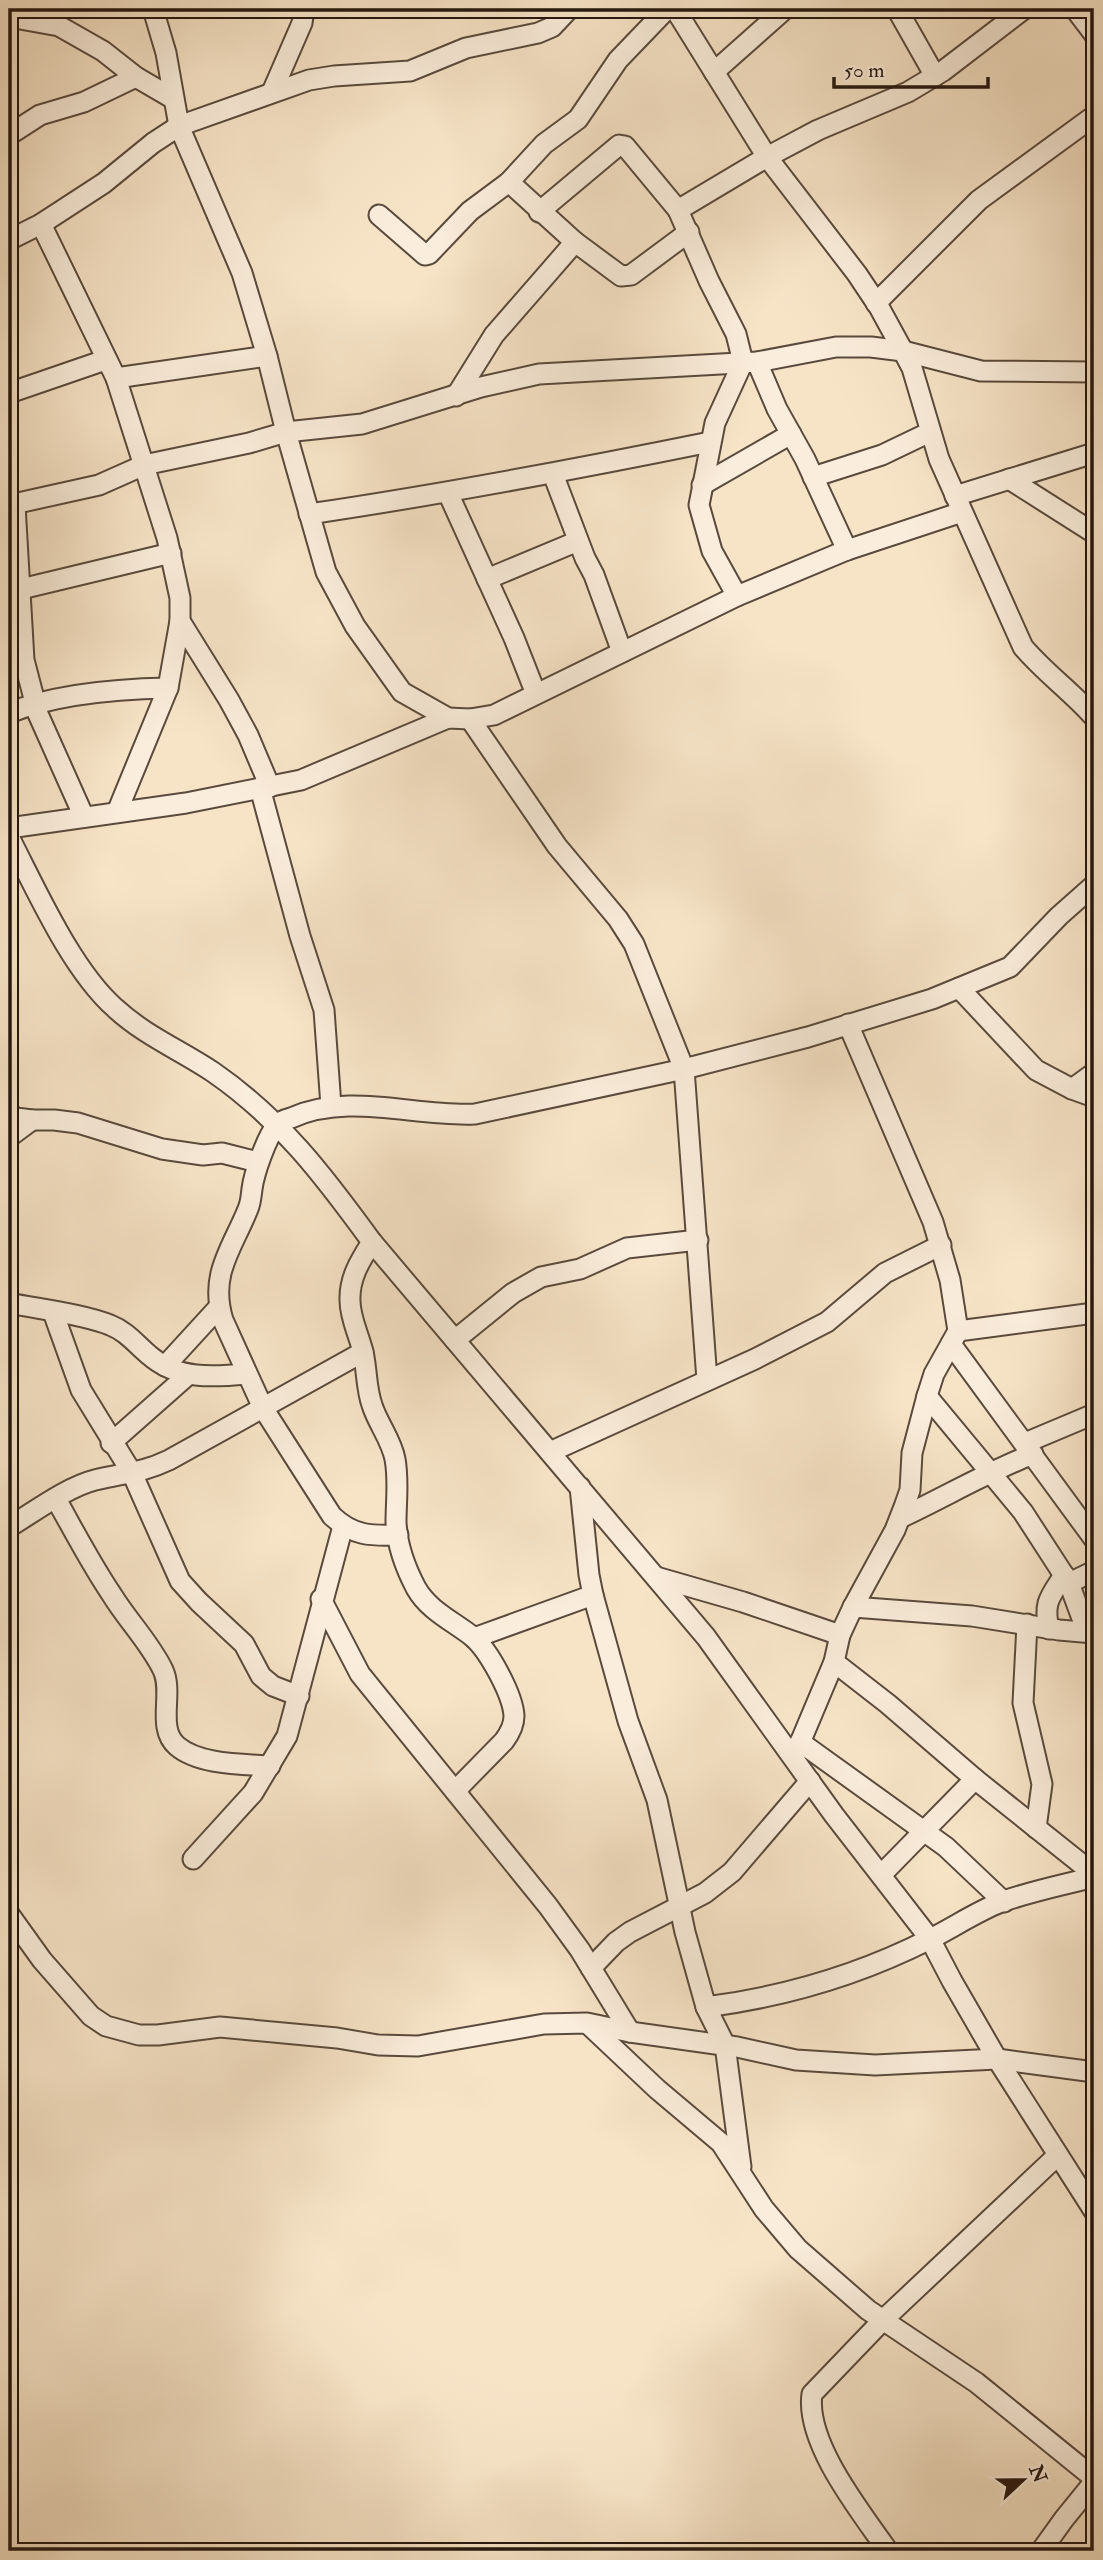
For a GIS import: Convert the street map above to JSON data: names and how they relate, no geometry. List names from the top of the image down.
{
  "scale_bar": "50 m",
  "north": "right"
}
